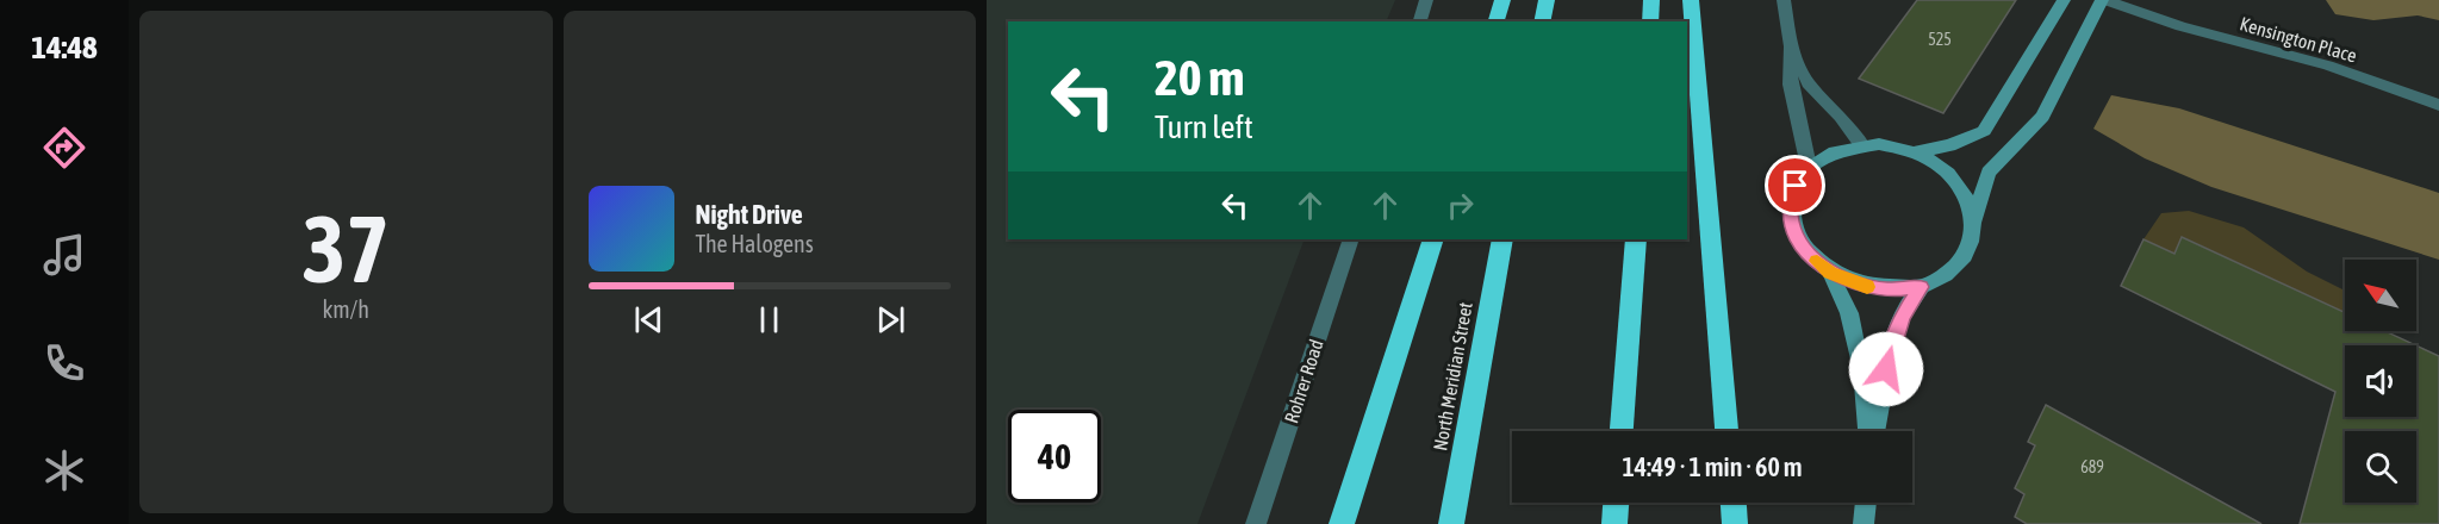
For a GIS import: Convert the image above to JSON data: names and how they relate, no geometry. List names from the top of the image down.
{
  "streets": {
    "highway": ["North Meridian Street"],
    "street": ["Kensington Place", "Rohrer Road"]
  },
  "house_numbers": ["525", "689"],
  "north": "top left",
  "page": {
    "tabs": "14:48",
    "tile": ["37", "km/h"],
    "turn": ["20 m", "Turn left"],
    "song": ["Night Drive", "The Halogens"],
    "limit": "40",
    "trip": "14:49 · 1 min · 60 m"
  }
}
